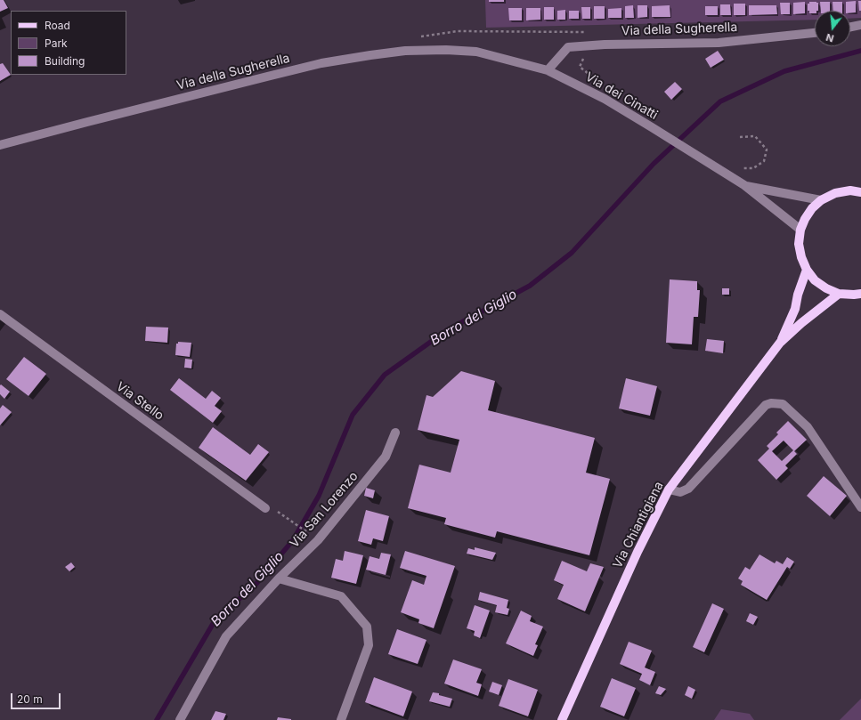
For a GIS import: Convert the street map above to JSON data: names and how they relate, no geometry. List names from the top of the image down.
{
  "streets": {
    "main road": ["Via Chiantigiana"],
    "street": [
      "Via della Sugherella",
      "Via dei Cinatti",
      "Via Stello",
      "Via San Lorenzo"
    ]
  },
  "crossings": [
    ["Via della Sugherella", "Via dei Cinatti"]
  ],
  "water": ["Borro del Giglio"],
  "legend": ["Road", "Park", "Building"],
  "scale_bar": "20 m",
  "north": "bottom"
}
